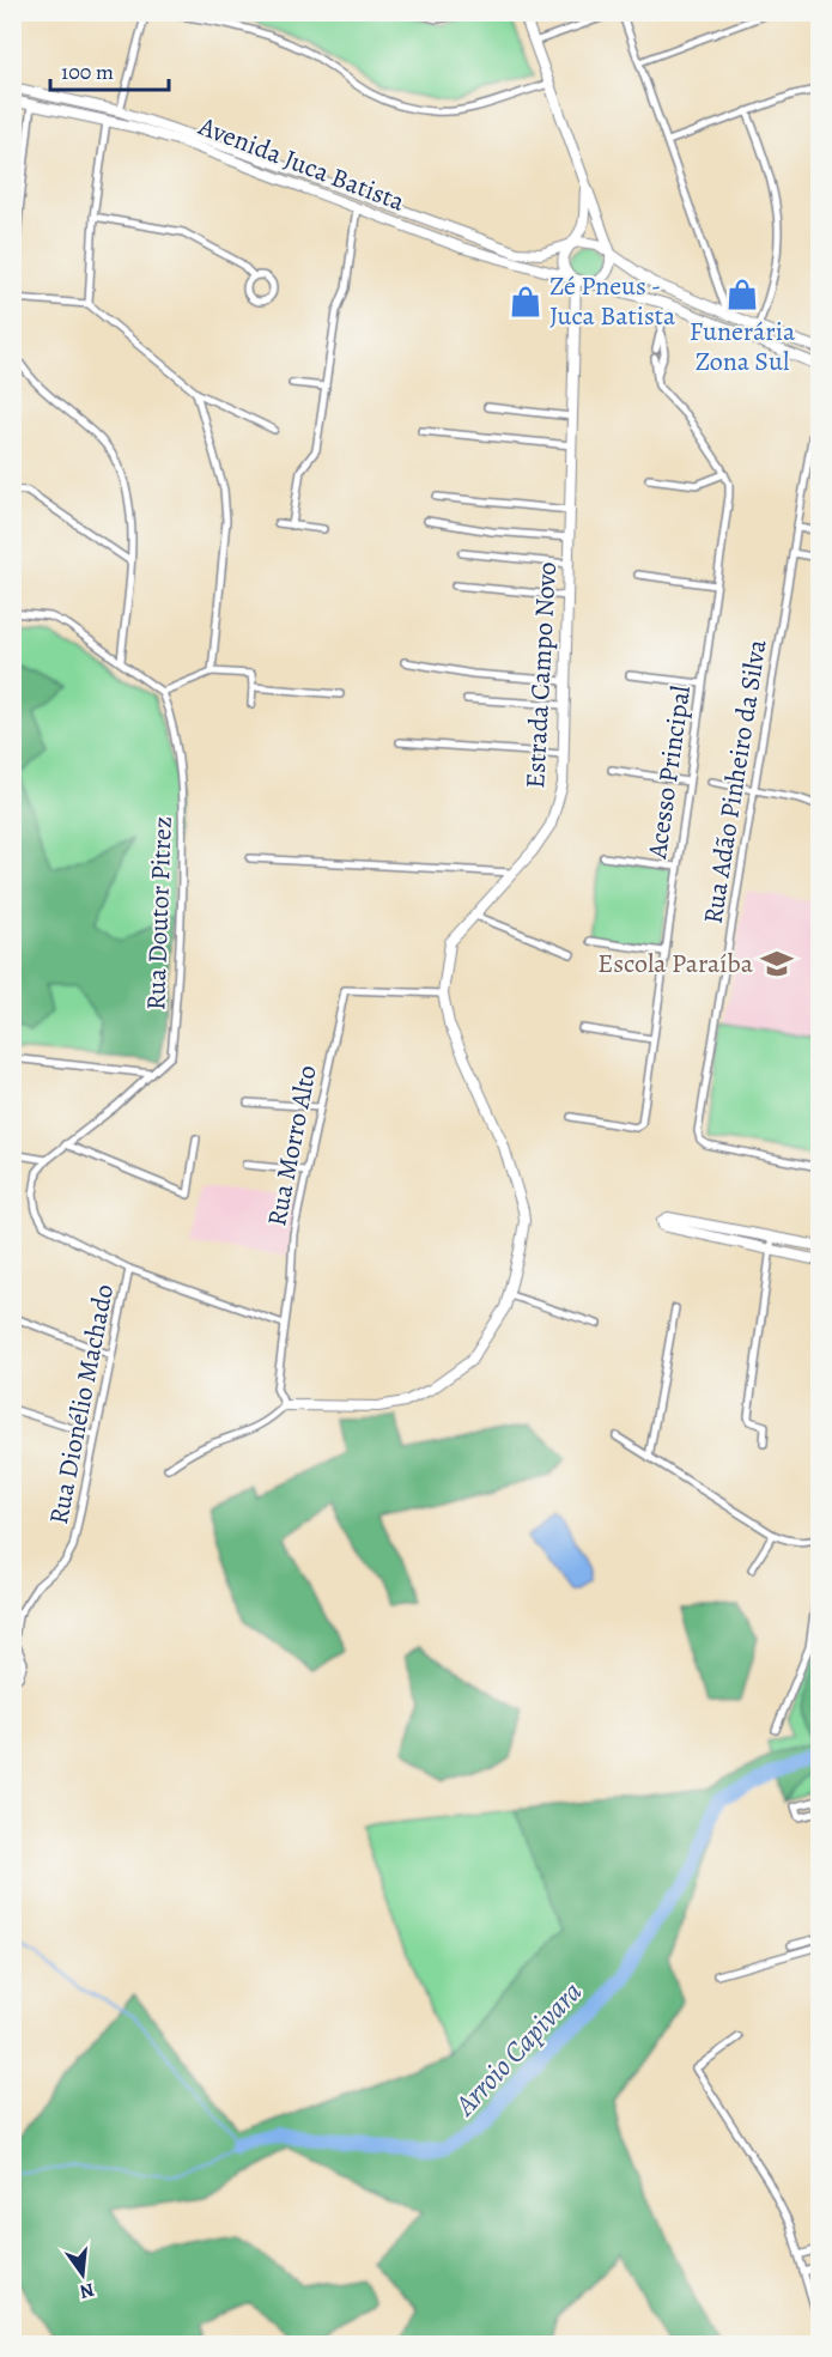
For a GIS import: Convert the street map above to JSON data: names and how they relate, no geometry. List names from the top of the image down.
{
  "streets": {
    "main road": ["Avenida Juca Batista"],
    "street": [
      "Estrada Campo Novo",
      "Acesso Principal",
      "Rua Adão Pinheiro da Silva",
      "Rua Doutor Pitrez",
      "Rua Morro Alto",
      "Rua Dionélio Machado"
    ]
  },
  "crossings": [
    ["Avenida Juca Batista", "Estrada Campo Novo"],
    ["Estrada Campo Novo", "Rua Morro Alto"],
    ["Rua Doutor Pitrez", "Rua Morro Alto"],
    ["Rua Doutor Pitrez", "Rua Dionélio Machado"]
  ],
  "water": ["Arroio Capivara"],
  "places": {
    "shop": ["Funerária Zona Sul", "Zé Pneus - Juca Batista"],
    "school or university": ["Escola Paraíba"]
  },
  "scale_bar": "100 m",
  "north": "bottom"
}
